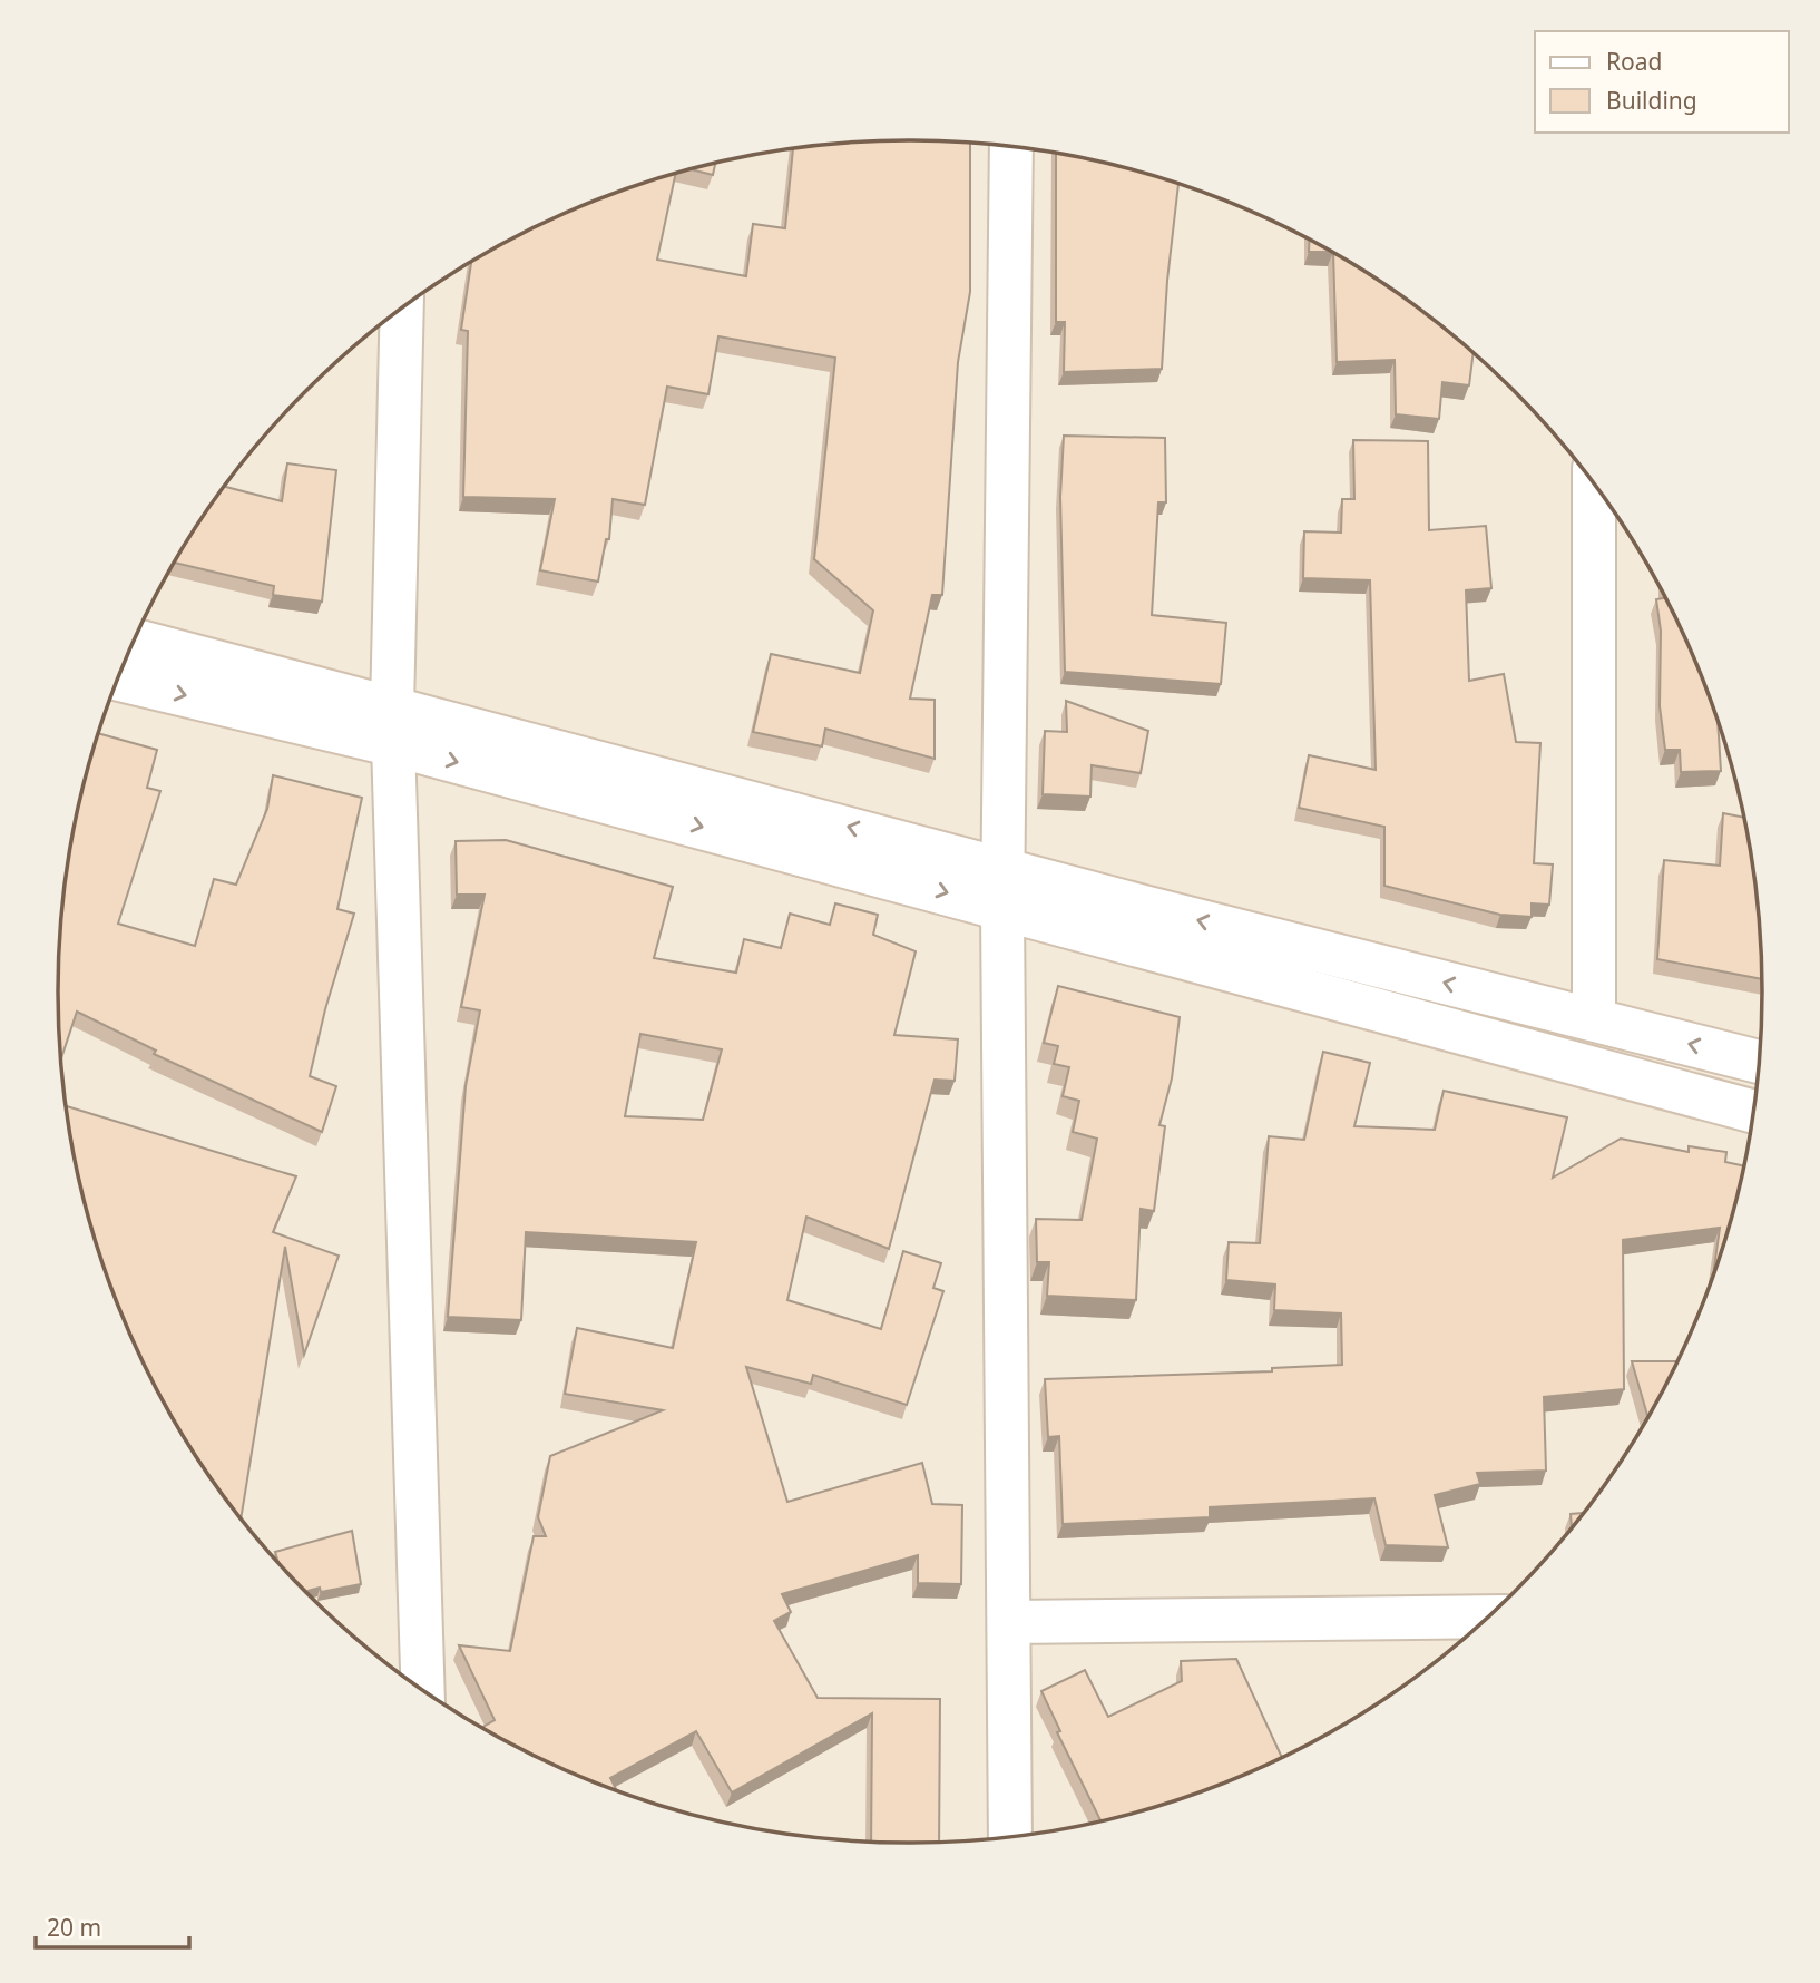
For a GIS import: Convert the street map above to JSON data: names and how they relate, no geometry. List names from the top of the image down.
{
  "legend": ["Road", "Building"],
  "scale_bar": "20 m"
}
